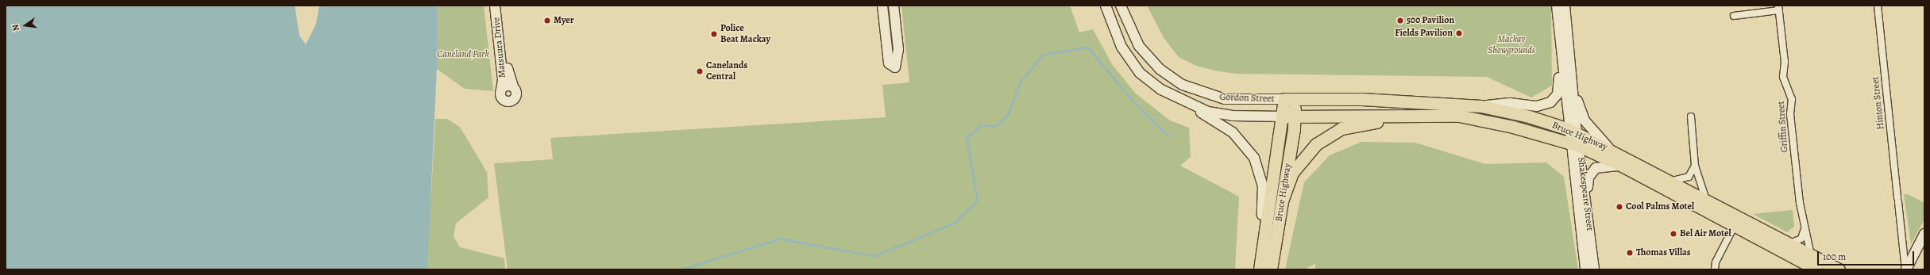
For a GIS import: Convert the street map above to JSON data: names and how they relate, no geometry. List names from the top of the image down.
{
  "streets": {
    "highway": ["Bruce Highway"],
    "street": [
      "Matsuura Drive",
      "Gordon Street",
      "Hinton Street",
      "Griffin Street",
      "Shakespeare Street"
    ]
  },
  "crossings": [
    ["Gordon Street", "Bruce Highway"],
    ["Griffin Street", "Bruce Highway"],
    ["Bruce Highway", "Shakespeare Street"]
  ],
  "parks": ["Mackay Showgrounds", "Caneland Park"],
  "places": [
    "Myer",
    "500 Pavilion",
    "Fields Pavilion",
    "Police Beat Mackay",
    "Canelands Central",
    "Cool Palms Motel",
    "Bel Air Motel",
    "Thomas Villas"
  ],
  "scale_bar": "100 m",
  "north": "left"
}
